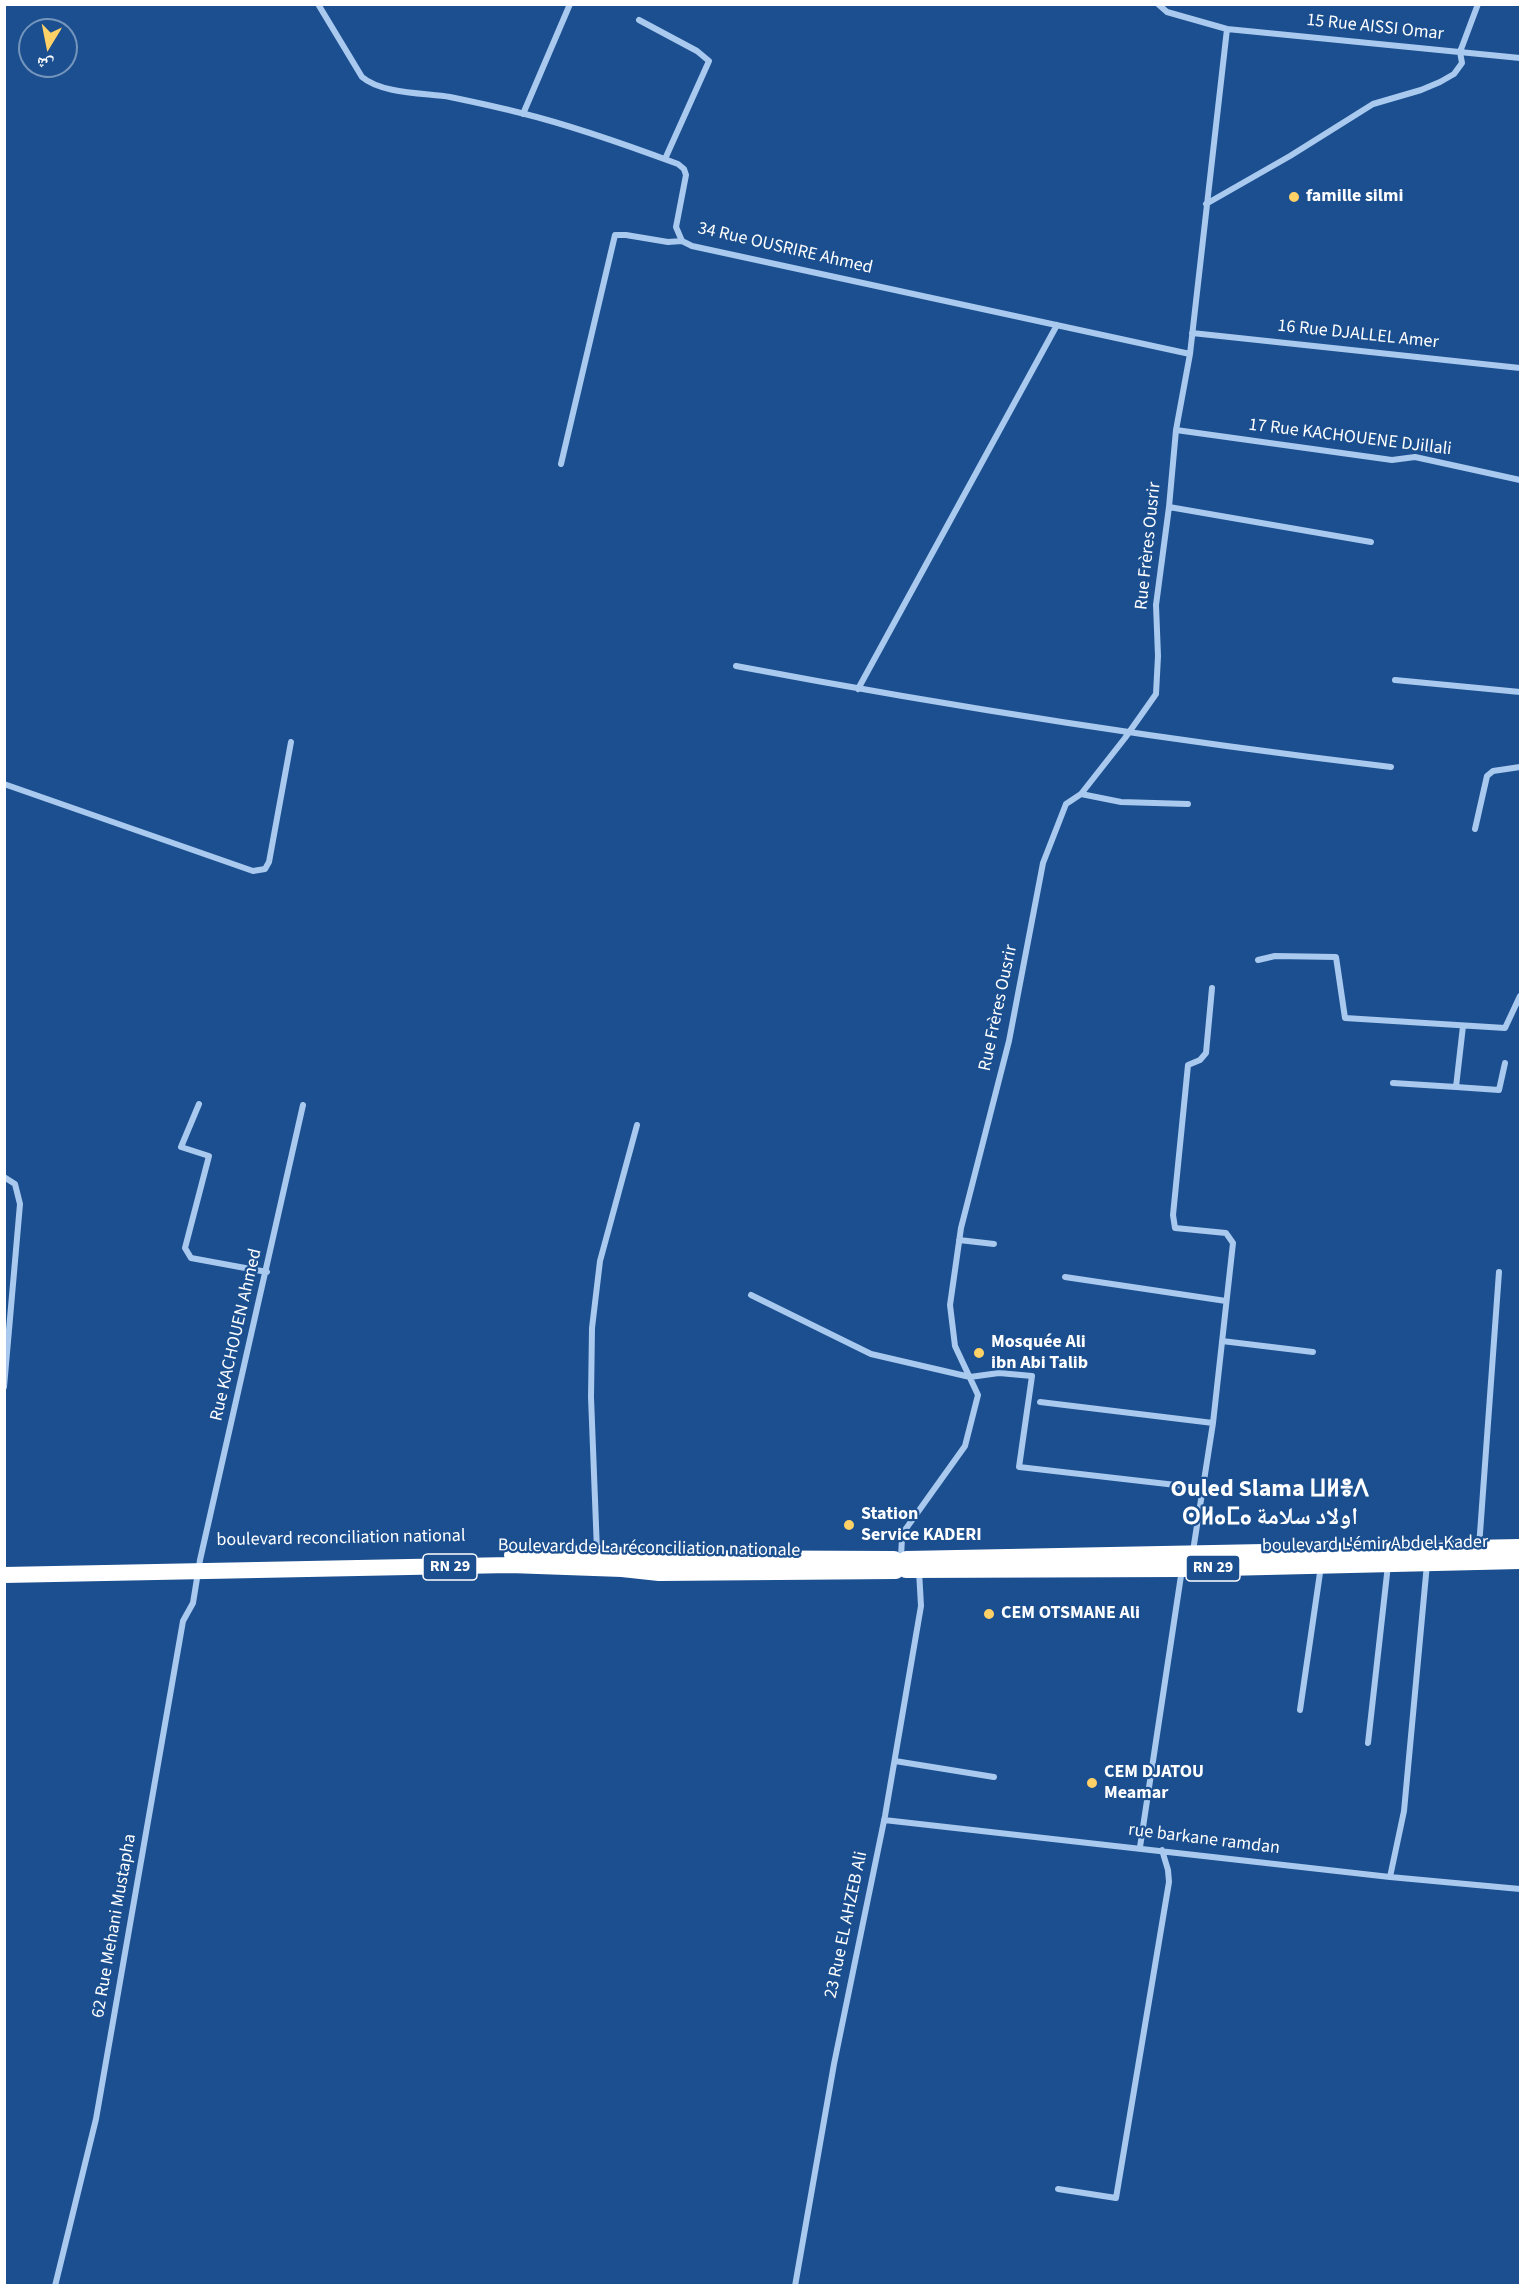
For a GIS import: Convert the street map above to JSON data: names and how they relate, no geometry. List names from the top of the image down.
{
  "streets": {
    "highway": [
      "boulevard reconciliation national",
      "boulevard L'émir Abd el-Kader",
      "Boulevard de La réconciliation nationale",
      "RN 29"
    ],
    "street": [
      "15 Rue AISSI Omar",
      "34 Rue OUSRIRE Ahmed",
      "16 Rue DJALLEL Amer",
      "17 Rue KACHOUENE DJillali",
      "Rue Frères Ousrir",
      "Rue KACHOUEN Ahmed",
      "rue barkane ramdan",
      "23 Rue EL AHZEB Ali",
      "62 Rue Mehani Mustapha"
    ]
  },
  "crossings": [
    ["15 Rue AISSI Omar", "Rue Frères Ousrir"],
    ["34 Rue OUSRIRE Ahmed", "Rue Frères Ousrir"],
    ["16 Rue DJALLEL Amer", "Rue Frères Ousrir"],
    ["17 Rue KACHOUENE DJillali", "Rue Frères Ousrir"],
    ["Rue Frères Ousrir", "boulevard reconciliation national"],
    ["Rue Frères Ousrir", "boulevard L'émir Abd el-Kader"],
    ["Rue Frères Ousrir", "Boulevard de La réconciliation nationale"],
    ["Rue Frères Ousrir", "RN 29"],
    ["Rue Frères Ousrir", "23 Rue EL AHZEB Ali"],
    ["Rue KACHOUEN Ahmed", "boulevard reconciliation national"],
    ["Rue KACHOUEN Ahmed", "Boulevard de La réconciliation nationale"],
    ["Rue KACHOUEN Ahmed", "62 Rue Mehani Mustapha"],
    ["boulevard reconciliation national", "boulevard L'émir Abd el-Kader"],
    ["boulevard reconciliation national", "Boulevard de La réconciliation nationale"],
    ["boulevard reconciliation national", "RN 29"],
    ["boulevard reconciliation national", "23 Rue EL AHZEB Ali"],
    ["boulevard reconciliation national", "62 Rue Mehani Mustapha"],
    ["boulevard L'émir Abd el-Kader", "Boulevard de La réconciliation nationale"],
    ["boulevard L'émir Abd el-Kader", "RN 29"],
    ["boulevard L'émir Abd el-Kader", "23 Rue EL AHZEB Ali"],
    ["Boulevard de La réconciliation nationale", "RN 29"],
    ["Boulevard de La réconciliation nationale", "23 Rue EL AHZEB Ali"],
    ["Boulevard de La réconciliation nationale", "62 Rue Mehani Mustapha"],
    ["RN 29", "23 Rue EL AHZEB Ali"],
    ["rue barkane ramdan", "23 Rue EL AHZEB Ali"]
  ],
  "districts": ["Ouled Slama ⵡⵍⴻⴷ ⵙⵍⴰⵎⴰ اولاد سلامة"],
  "places": [
    "famille silmi",
    "Mosquée Ali ibn Abi Talib",
    "Station Service KADERI",
    "CEM OTSMANE Ali",
    "CEM DJATOU Meamar"
  ],
  "north": "bottom"
}
